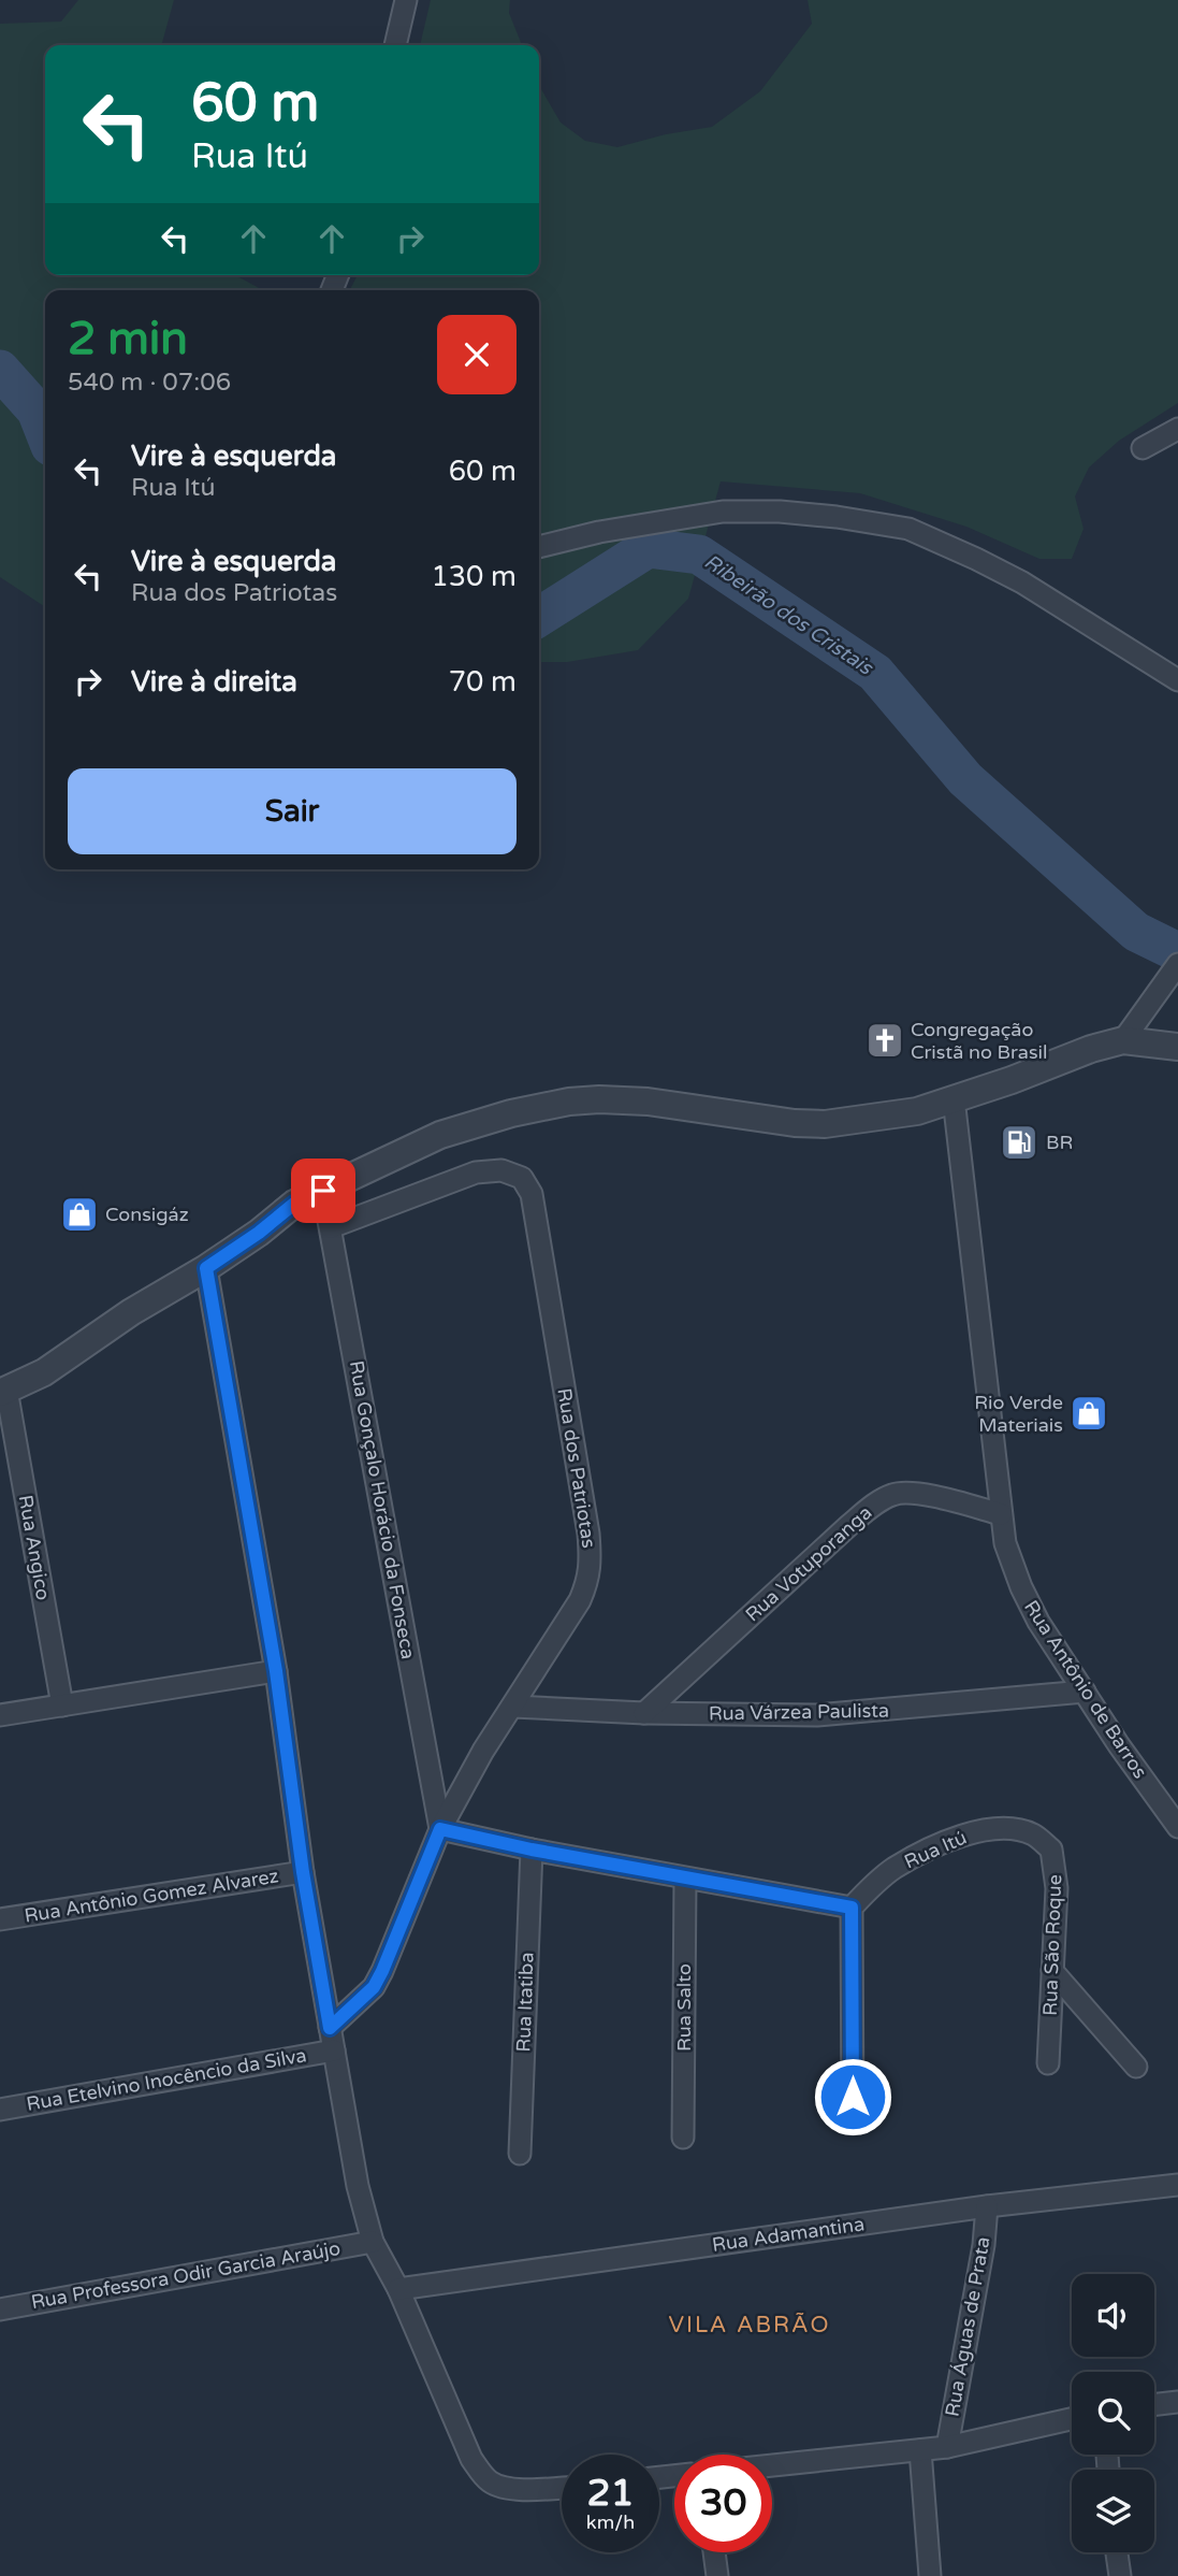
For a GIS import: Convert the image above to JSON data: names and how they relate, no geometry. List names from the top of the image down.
{
  "streets": {
    "street": [
      "Rua dos Patriotas",
      "Rua Gonçalo Horácio da Fonseca",
      "Rua Angico",
      "Rua Votuporanga",
      "Rua Antônio de Barros",
      "Rua Várzea Paulista",
      "Rua Itú",
      "Rua Antônio Gomez Alvarez",
      "Rua São Roque",
      "Rua Itatiba",
      "Rua Salto",
      "Rua Etelvino Inocêncio da Silva",
      "Rua Adamantina",
      "Rua Professora Odir Garcia Araújo",
      "Rua Águas de Prata"
    ]
  },
  "crossings": [
    ["Rua dos Patriotas", "Rua Gonçalo Horácio da Fonseca"],
    ["Rua dos Patriotas", "Rua Várzea Paulista"],
    ["Rua Votuporanga", "Rua Antônio de Barros"],
    ["Rua Votuporanga", "Rua Várzea Paulista"],
    ["Rua Antônio de Barros", "Rua Várzea Paulista"],
    ["Rua Itú", "Rua São Roque"],
    ["Rua Adamantina", "Rua Águas de Prata"]
  ],
  "districts": ["VILA ABRÃO"],
  "water": ["Ribeirão dos Cristais"],
  "places": {
    "church": ["Congregação Cristã no Brasil"],
    "fuel station": ["BR"],
    "shop": ["Consigáz", "Rio Verde Materiais"]
  },
  "page": {
    "turn": ["60 m", "Rua Itú"],
    "heading": ["2 min", "540 m · 07:06"],
    "list": [
      {
        "name": "Vire à esquerda",
        "note": "Rua Itú",
        "value": "60 m"
      },
      {
        "name": "Vire à esquerda",
        "note": "Rua dos Patriotas",
        "value": "130 m"
      },
      {
        "name": "Vire à direita",
        "value": "70 m"
      }
    ],
    "buttons": "Sair",
    "speed": "21 km/h",
    "limit": "30"
  }
}
